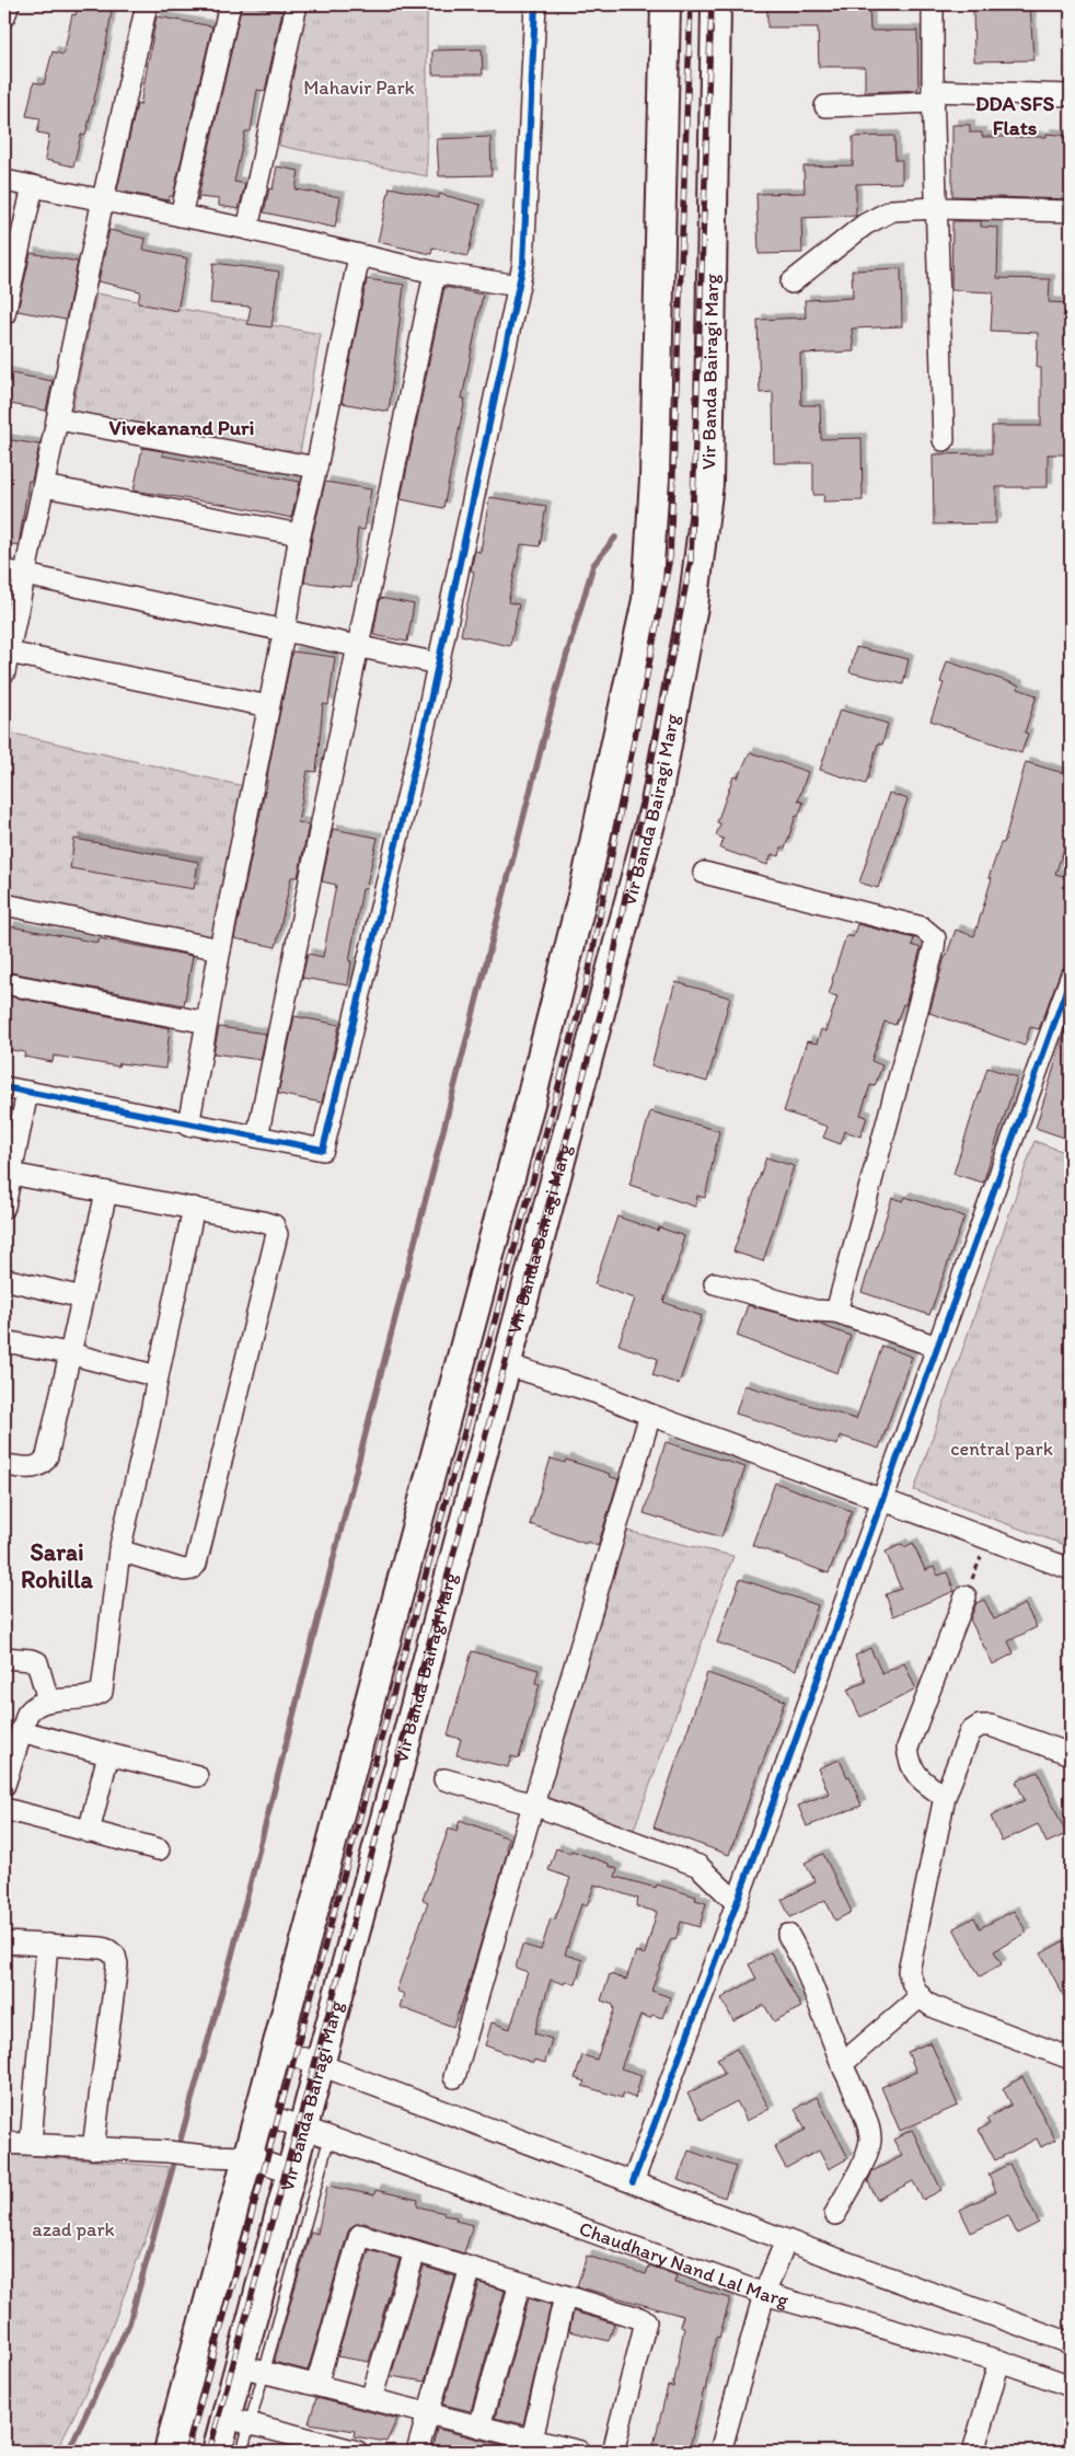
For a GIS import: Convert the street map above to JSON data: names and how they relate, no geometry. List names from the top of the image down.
{
  "streets": {
    "main road": ["Vir Banda Bairagi Marg"],
    "street": ["Chaudhary Nand Lal Marg"]
  },
  "crossings": [
    ["Vir Banda Bairagi Marg", "Chaudhary Nand Lal Marg"]
  ],
  "districts": ["DDA SFS Flats", "Vivekanand Puri", "Sarai Rohilla"],
  "parks": ["Mahavir Park", "central park", "azad park"]
}
